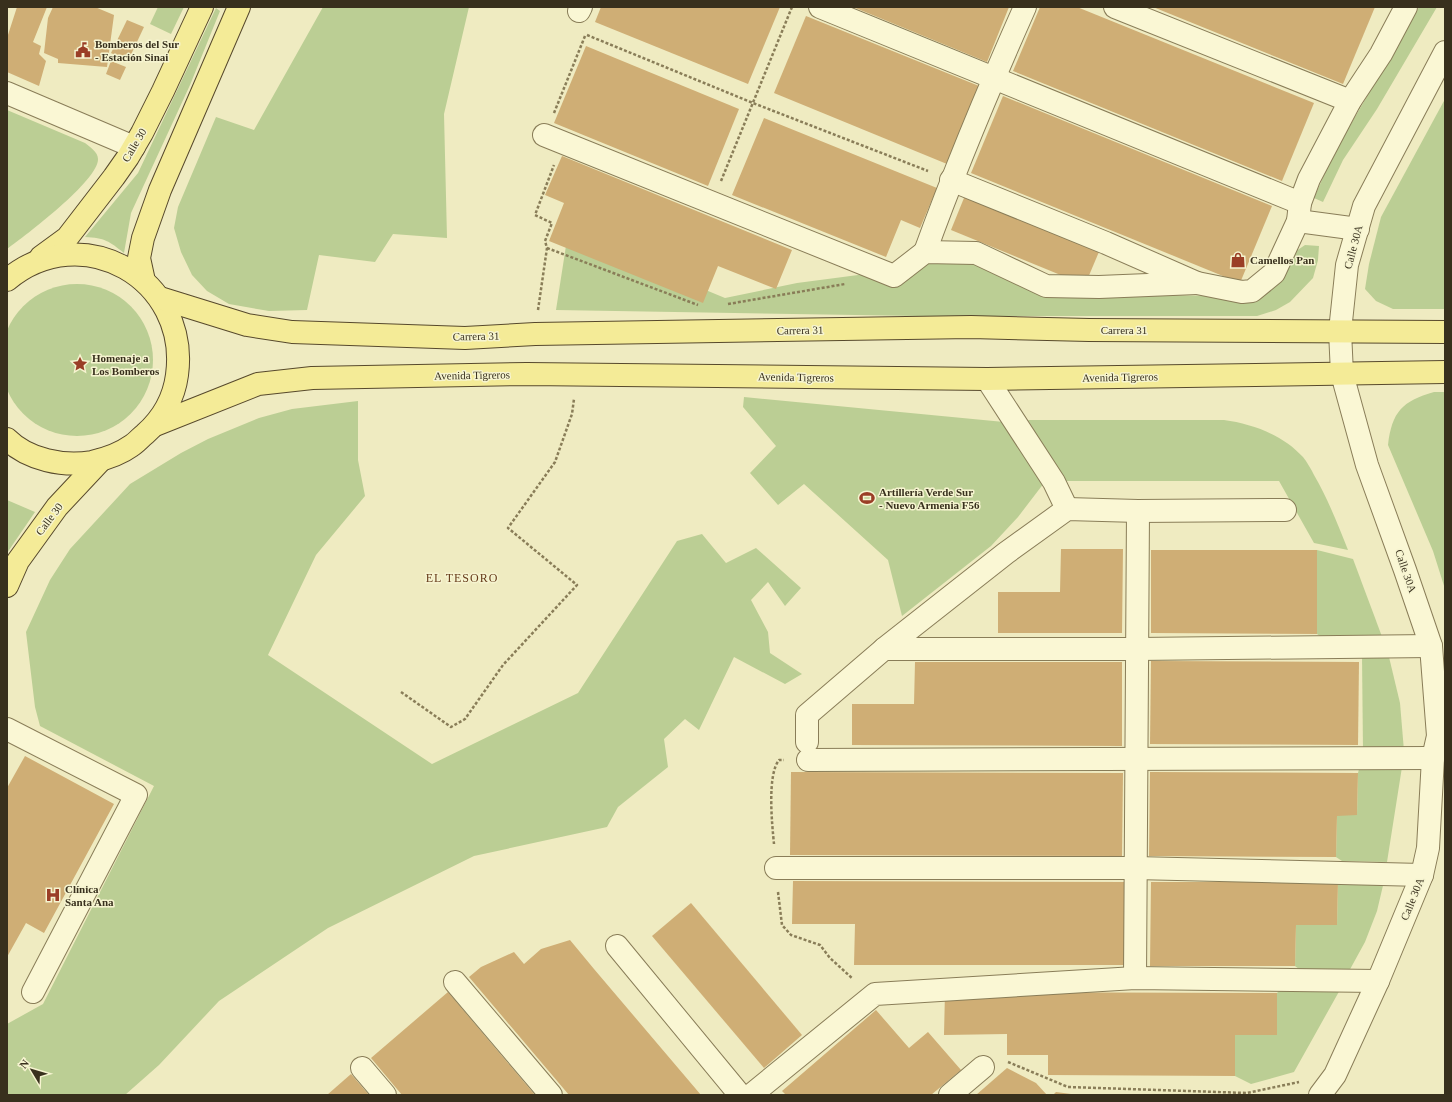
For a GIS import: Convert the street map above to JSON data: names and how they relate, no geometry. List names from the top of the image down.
{
  "streets": {
    "main road": ["Calle 30", "Carrera 31", "Avenida Tigreros"],
    "street": ["Calle 30A"]
  },
  "crossings": [
    ["Calle 30A", "Carrera 31"],
    ["Calle 30A", "Avenida Tigreros"]
  ],
  "districts": ["EL TESORO"],
  "places": {
    "public building": ["Bomberos del Sur - Estación Sinai"],
    "shop": ["Camellos Pan"],
    "place": ["Homenaje a Los Bomberos"],
    "sports": ["Artillería Verde Sur - Nuevo Armenia F56"],
    "hospital": ["Clínica Santa Ana"]
  },
  "north": "top left"
}
